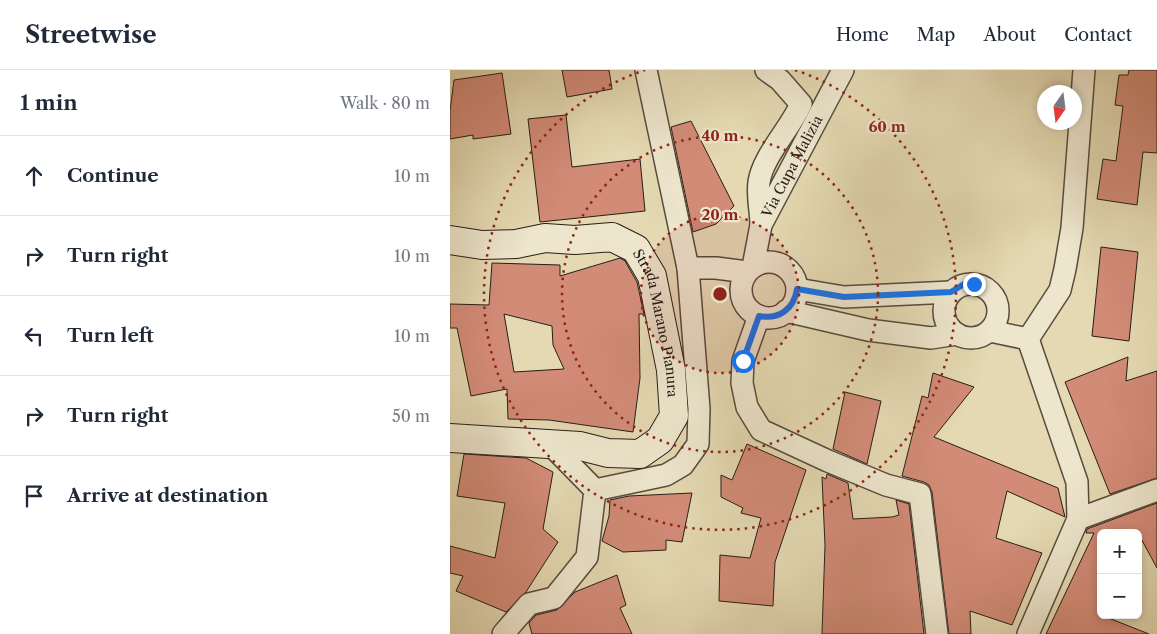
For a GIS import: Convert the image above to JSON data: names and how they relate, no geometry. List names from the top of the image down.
{
  "streets": {
    "street": ["Via Cupa Malizia", "Strada Marano Pianura"]
  },
  "north": "bottom",
  "page": {
    "header": "Streetwise",
    "nav": [
      "Home",
      "Map",
      "About",
      "Contact"
    ],
    "heading": ["1 min", "Walk · 80 m"],
    "list": [
      ["Continue", "10 m"],
      ["Turn right", "10 m"],
      ["Turn left", "10 m"],
      ["Turn right", "50 m"],
      "Arrive at destination"
    ],
    "map_buttons": ["+", "−"]
  },
  "rings": ["60 m", "40 m", "20 m"]
}
